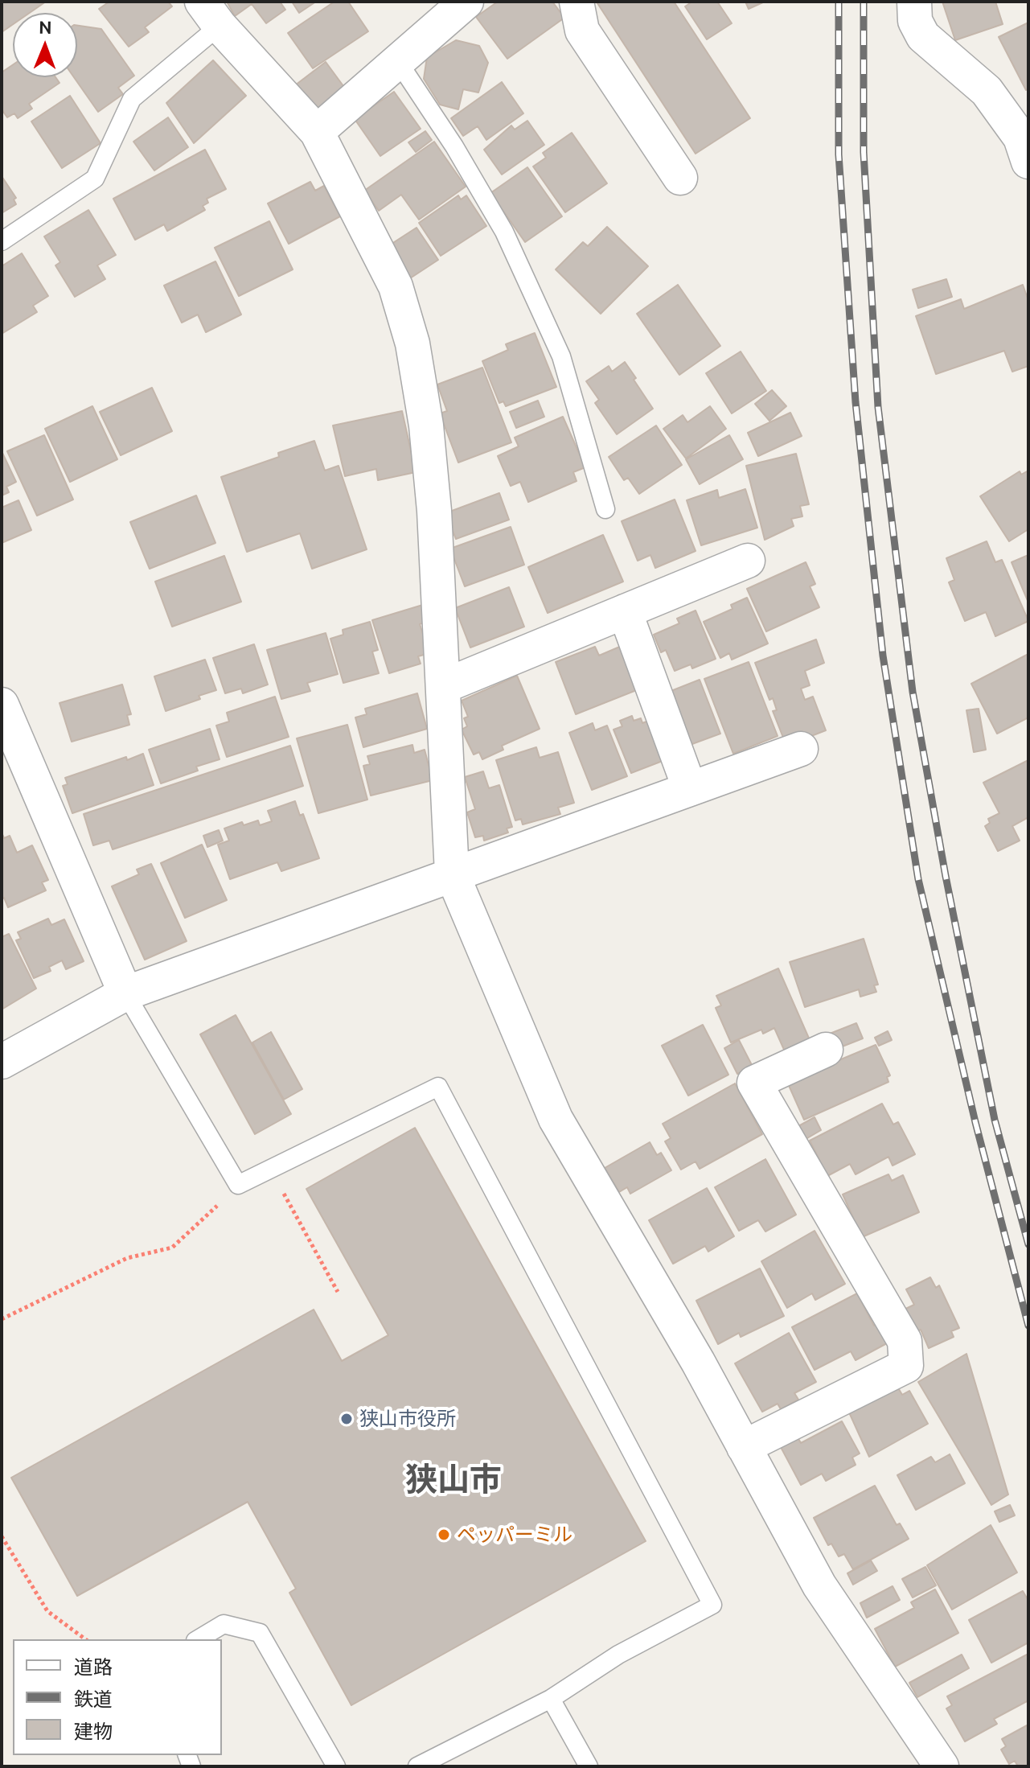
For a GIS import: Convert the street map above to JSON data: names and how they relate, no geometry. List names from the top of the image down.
{
  "districts": ["狭山市"],
  "places": ["狭山市役所", "ペッパーミル"],
  "legend": ["道路", "鉄道", "建物"],
  "north": "top"
}
